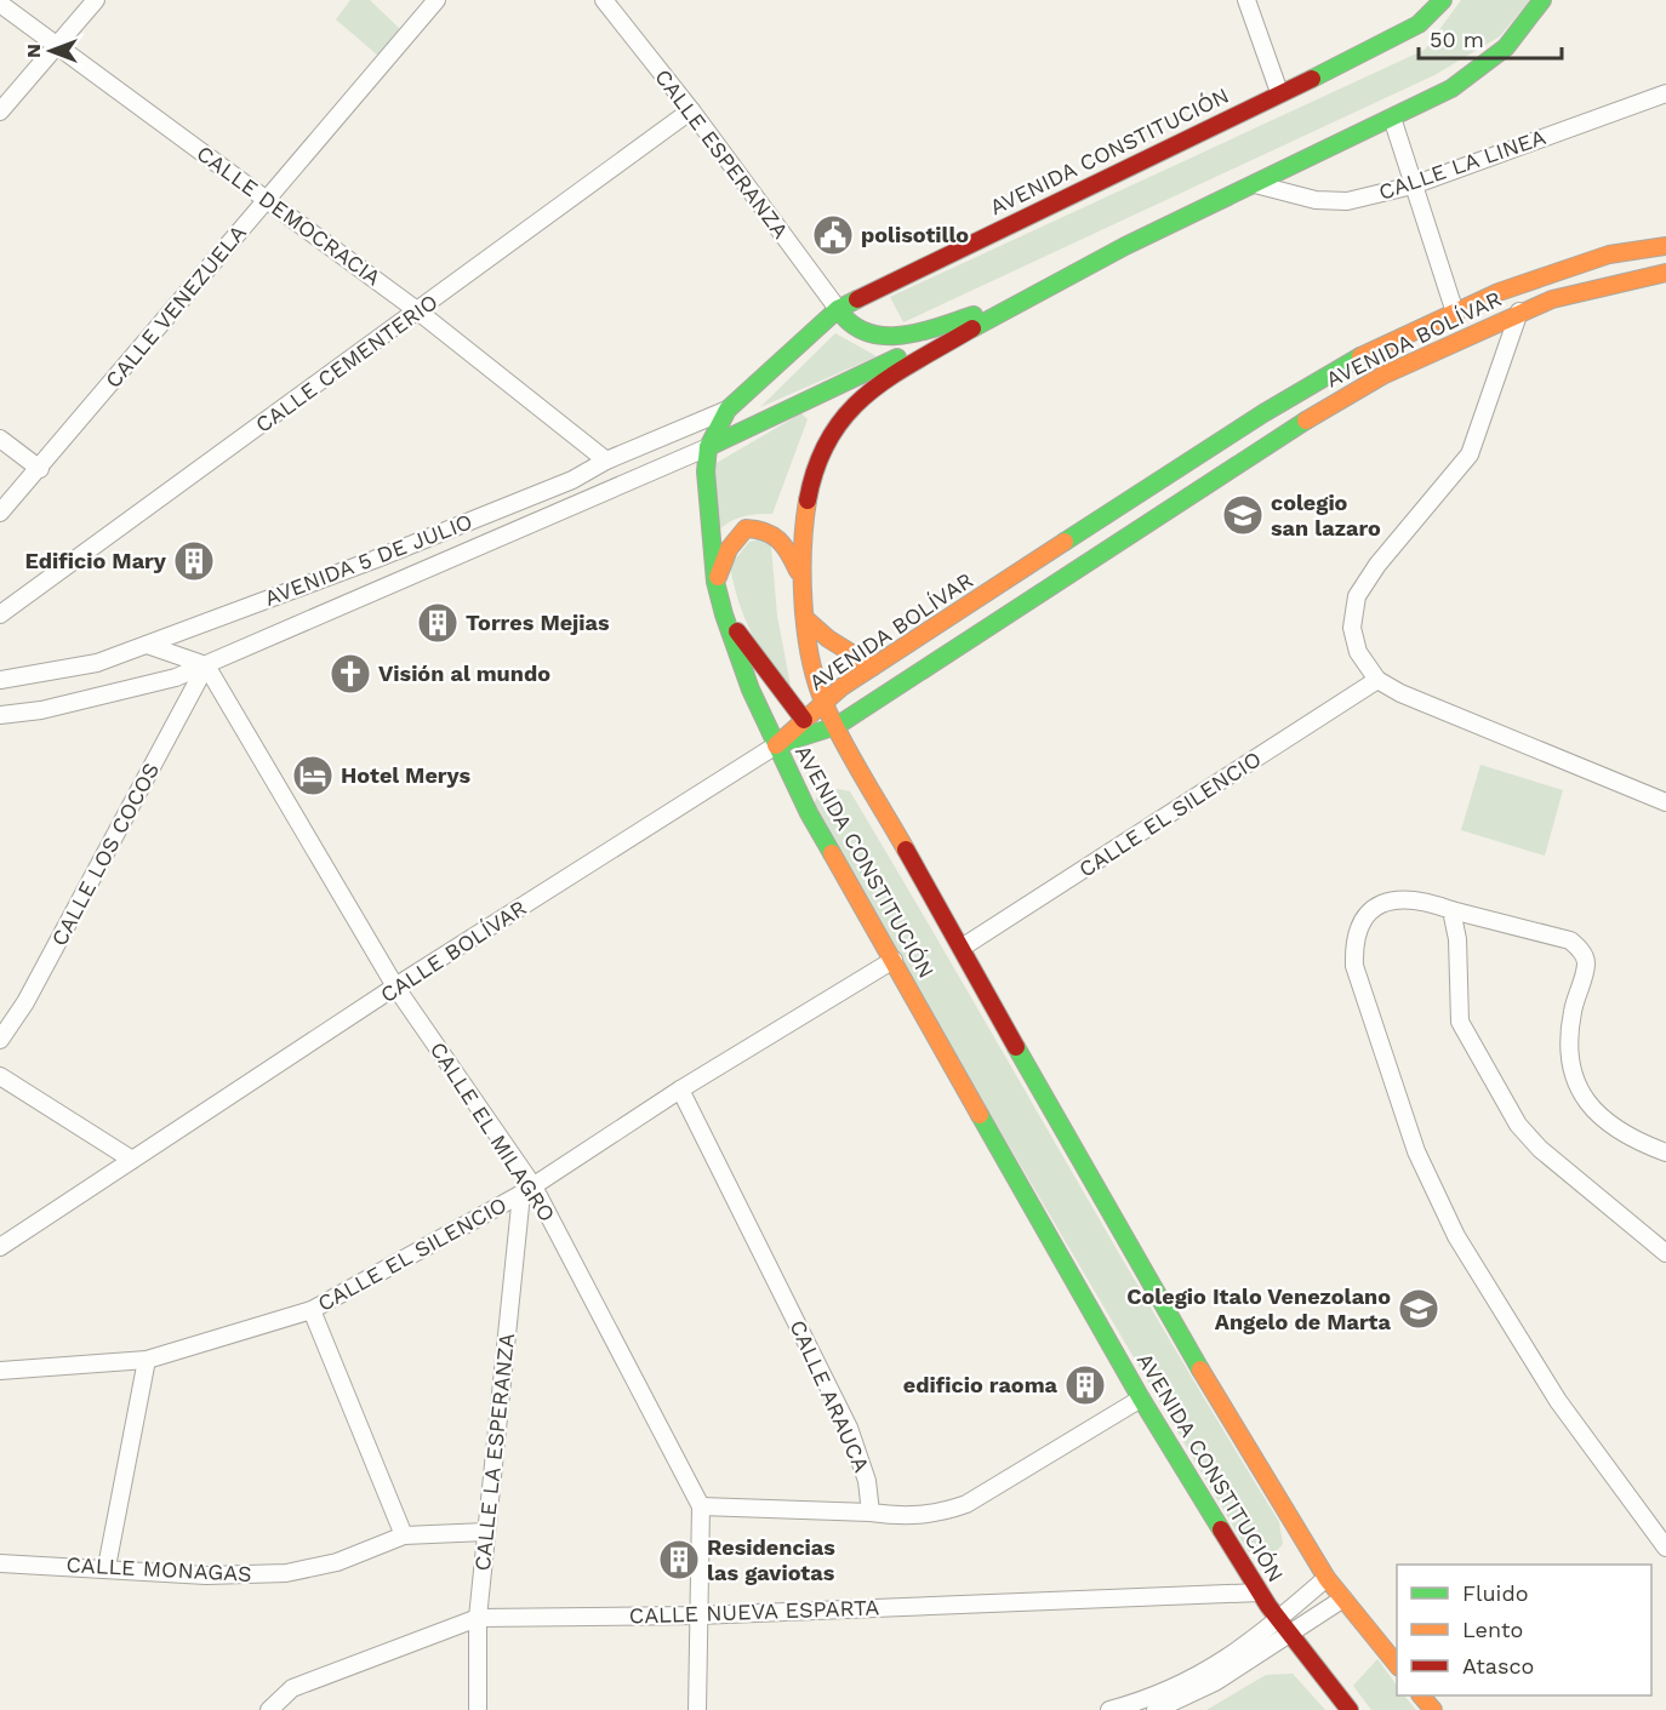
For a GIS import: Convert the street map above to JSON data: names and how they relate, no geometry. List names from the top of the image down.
{
  "streets": {
    "main road": ["AVENIDA CONSTITUCIÓN", "AVENIDA BOLÍVAR"],
    "street": [
      "CALLE ESPERANZA",
      "CALLE LA LINEA",
      "CALLE DEMOCRACIA",
      "CALLE VENEZUELA",
      "CALLE CEMENTERIO",
      "AVENIDA 5 DE JULIO",
      "CALLE EL SILENCIO",
      "CALLE LOS COCOS",
      "CALLE BOLÍVAR",
      "CALLE EL MILAGRO",
      "CALLE ARAUCA",
      "CALLE LA ESPERANZA",
      "CALLE MONAGAS",
      "CALLE NUEVA ESPARTA"
    ]
  },
  "crossings": [
    ["AVENIDA CONSTITUCIÓN", "CALLE ESPERANZA"],
    ["AVENIDA CONSTITUCIÓN", "CALLE LA LINEA"],
    ["AVENIDA CONSTITUCIÓN", "AVENIDA BOLÍVAR"],
    ["AVENIDA CONSTITUCIÓN", "AVENIDA 5 DE JULIO"],
    ["AVENIDA CONSTITUCIÓN", "CALLE EL SILENCIO"],
    ["AVENIDA CONSTITUCIÓN", "CALLE BOLÍVAR"],
    ["AVENIDA CONSTITUCIÓN", "CALLE NUEVA ESPARTA"],
    ["CALLE ESPERANZA", "CALLE CEMENTERIO"],
    ["CALLE DEMOCRACIA", "CALLE VENEZUELA"],
    ["CALLE DEMOCRACIA", "CALLE CEMENTERIO"],
    ["CALLE DEMOCRACIA", "AVENIDA 5 DE JULIO"],
    ["AVENIDA BOLÍVAR", "CALLE BOLÍVAR"],
    ["AVENIDA 5 DE JULIO", "CALLE LOS COCOS"],
    ["AVENIDA 5 DE JULIO", "CALLE EL MILAGRO"],
    ["CALLE EL SILENCIO", "CALLE EL MILAGRO"],
    ["CALLE EL SILENCIO", "CALLE ARAUCA"],
    ["CALLE EL SILENCIO", "CALLE LA ESPERANZA"],
    ["CALLE LOS COCOS", "CALLE EL MILAGRO"],
    ["CALLE BOLÍVAR", "CALLE EL MILAGRO"],
    ["CALLE EL MILAGRO", "CALLE LA ESPERANZA"],
    ["CALLE EL MILAGRO", "CALLE NUEVA ESPARTA"],
    ["CALLE LA ESPERANZA", "CALLE MONAGAS"],
    ["CALLE LA ESPERANZA", "CALLE NUEVA ESPARTA"]
  ],
  "places": {
    "public building": ["polisotillo"],
    "school or university": ["colegio san lazaro", "Colegio Italo Venezolano Angelo de Marta"],
    "building": [
      "Edificio Mary",
      "Torres Mejias",
      "edificio raoma",
      "Residencias las gaviotas"
    ],
    "church": ["Visión al mundo"],
    "hotel": ["Hotel Merys"]
  },
  "legend": ["Fluido", "Lento", "Atasco"],
  "scale_bar": "50 m",
  "north": "left"
}
